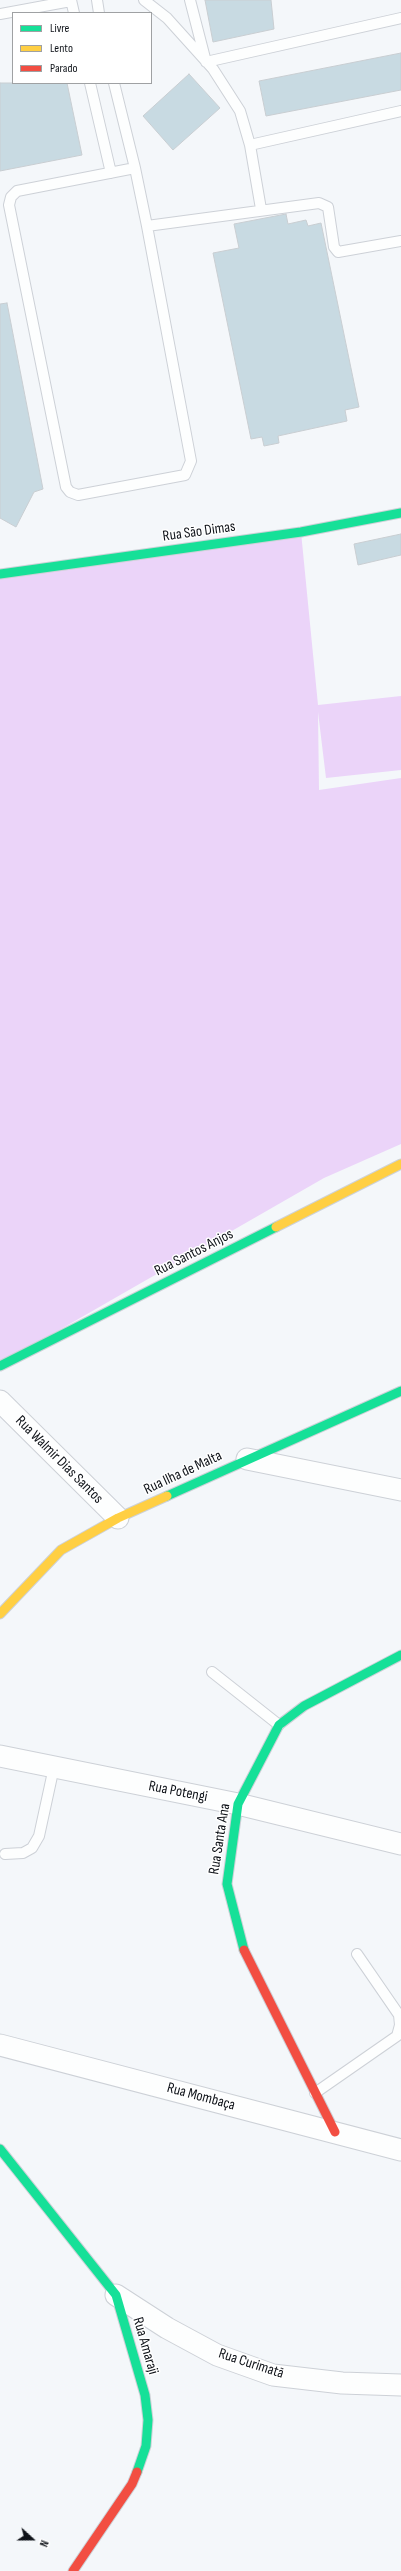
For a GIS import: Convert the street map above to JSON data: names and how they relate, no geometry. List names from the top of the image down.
{
  "streets": {
    "street": [
      "Rua São Dimas",
      "Rua Santos Anjos",
      "Rua Walmir Dias Santos",
      "Rua Ilha de Malta",
      "Rua Potengi",
      "Rua Santa Ana",
      "Rua Mombaça",
      "Rua Amaraji",
      "Rua Curimatã"
    ]
  },
  "crossings": [
    ["Rua Walmir Dias Santos", "Rua Ilha de Malta"],
    ["Rua Potengi", "Rua Santa Ana"],
    ["Rua Santa Ana", "Rua Mombaça"],
    ["Rua Amaraji", "Rua Curimatã"]
  ],
  "legend": ["Livre", "Lento", "Parado"],
  "north": "right"
}
